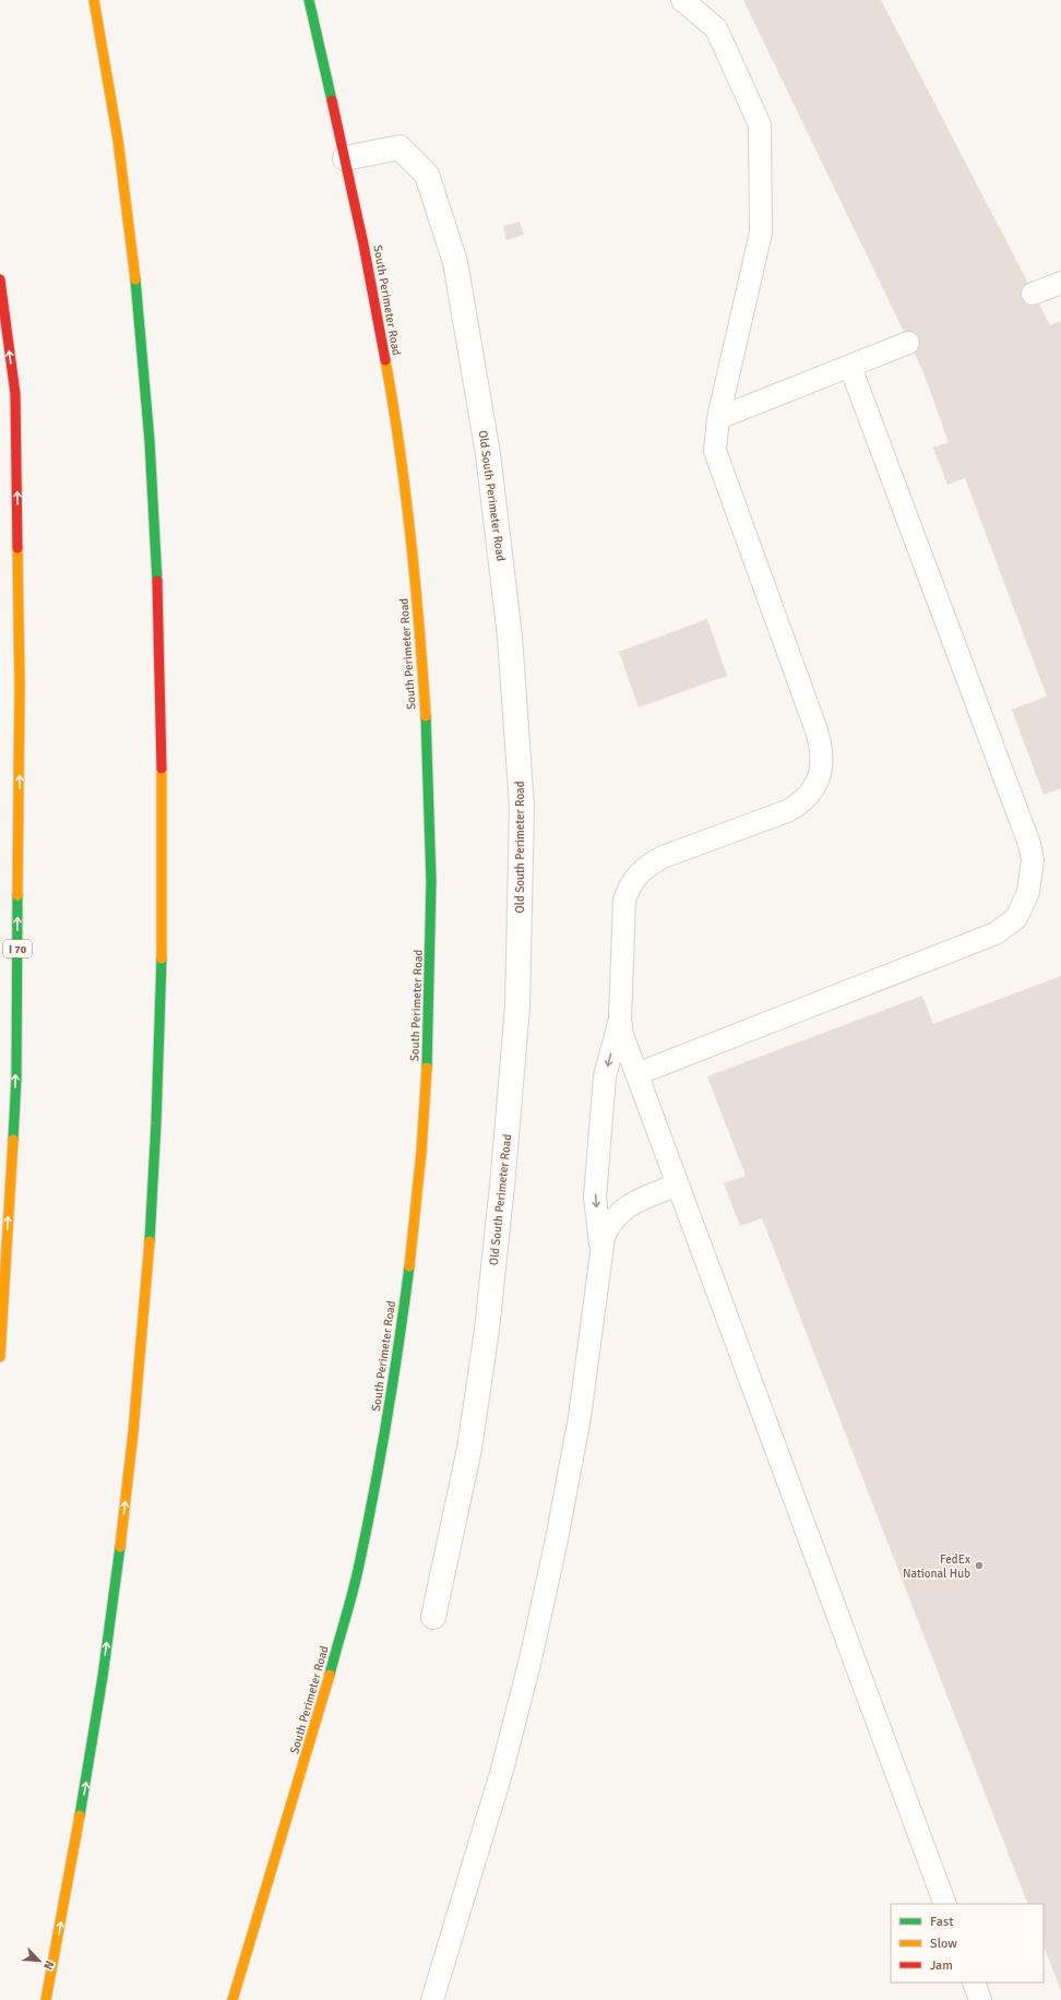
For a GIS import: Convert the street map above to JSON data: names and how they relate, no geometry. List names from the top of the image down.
{
  "streets": {
    "main road": ["South Perimeter Road", "I 70"],
    "street": ["Old South Perimeter Road"]
  },
  "crossings": [
    ["South Perimeter Road", "Old South Perimeter Road"]
  ],
  "places": ["FedEx National Hub"],
  "legend": ["Fast", "Slow", "Jam"],
  "north": "bottom right"
}
